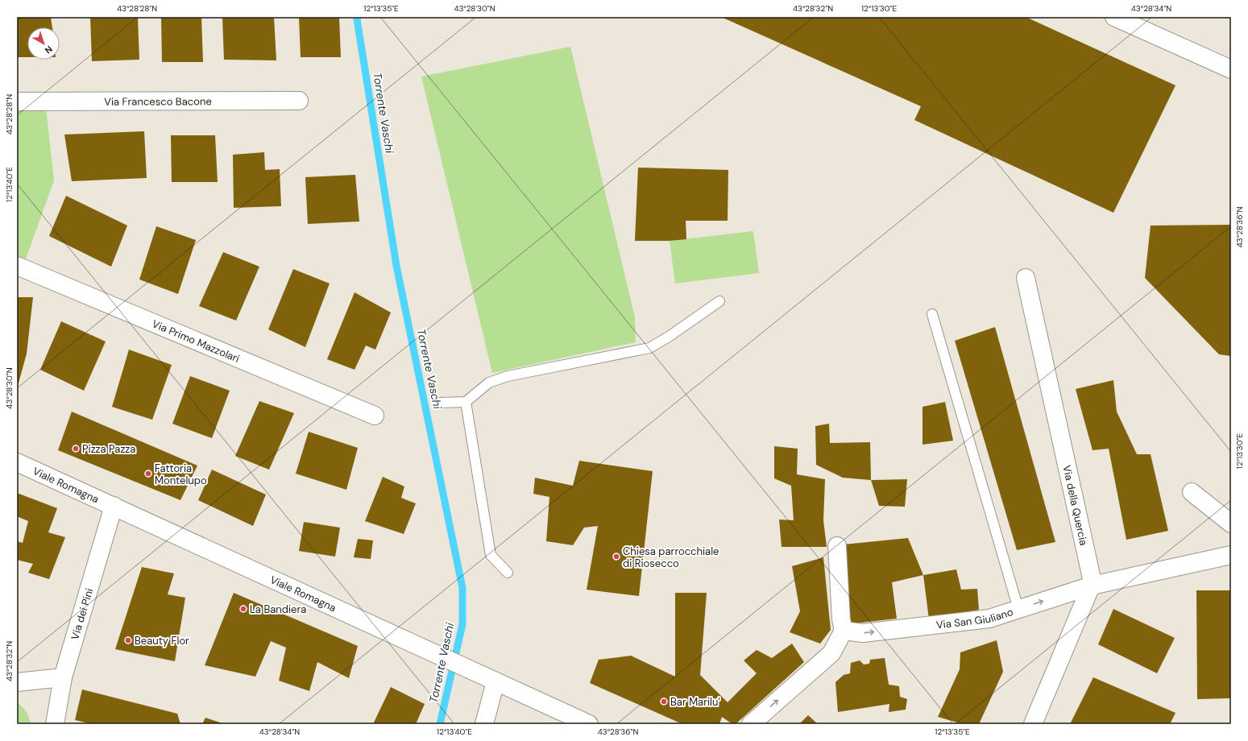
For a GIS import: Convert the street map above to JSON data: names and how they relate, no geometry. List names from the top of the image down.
{
  "streets": {
    "street": [
      "Via Francesco Bacone",
      "Via Primo Mazzolari",
      "Viale Romagna",
      "Via della Quercia",
      "Via dei Pini",
      "Via San Giuliano"
    ]
  },
  "crossings": [
    ["Viale Romagna", "Via dei Pini"],
    ["Via della Quercia", "Via San Giuliano"]
  ],
  "one_way": ["Via San Giuliano"],
  "water": ["Torrente Vaschi"],
  "places": [
    "Pizza Pazza",
    "Fattoria Montelupo",
    "Chiesa parrocchiale di Riosecco",
    "La Bandiera",
    "Beauty Flor",
    "Bar Marilu'"
  ],
  "north": "bottom right",
  "coordinates": [
    "43°28'28\"N",
    "12°13'35\"E",
    "43°28'30\"N",
    "43°28'32\"N",
    "12°13'30\"E",
    "43°28'34\"N",
    "12°13'40\"E",
    "43°28'36\"N"
  ]
}
